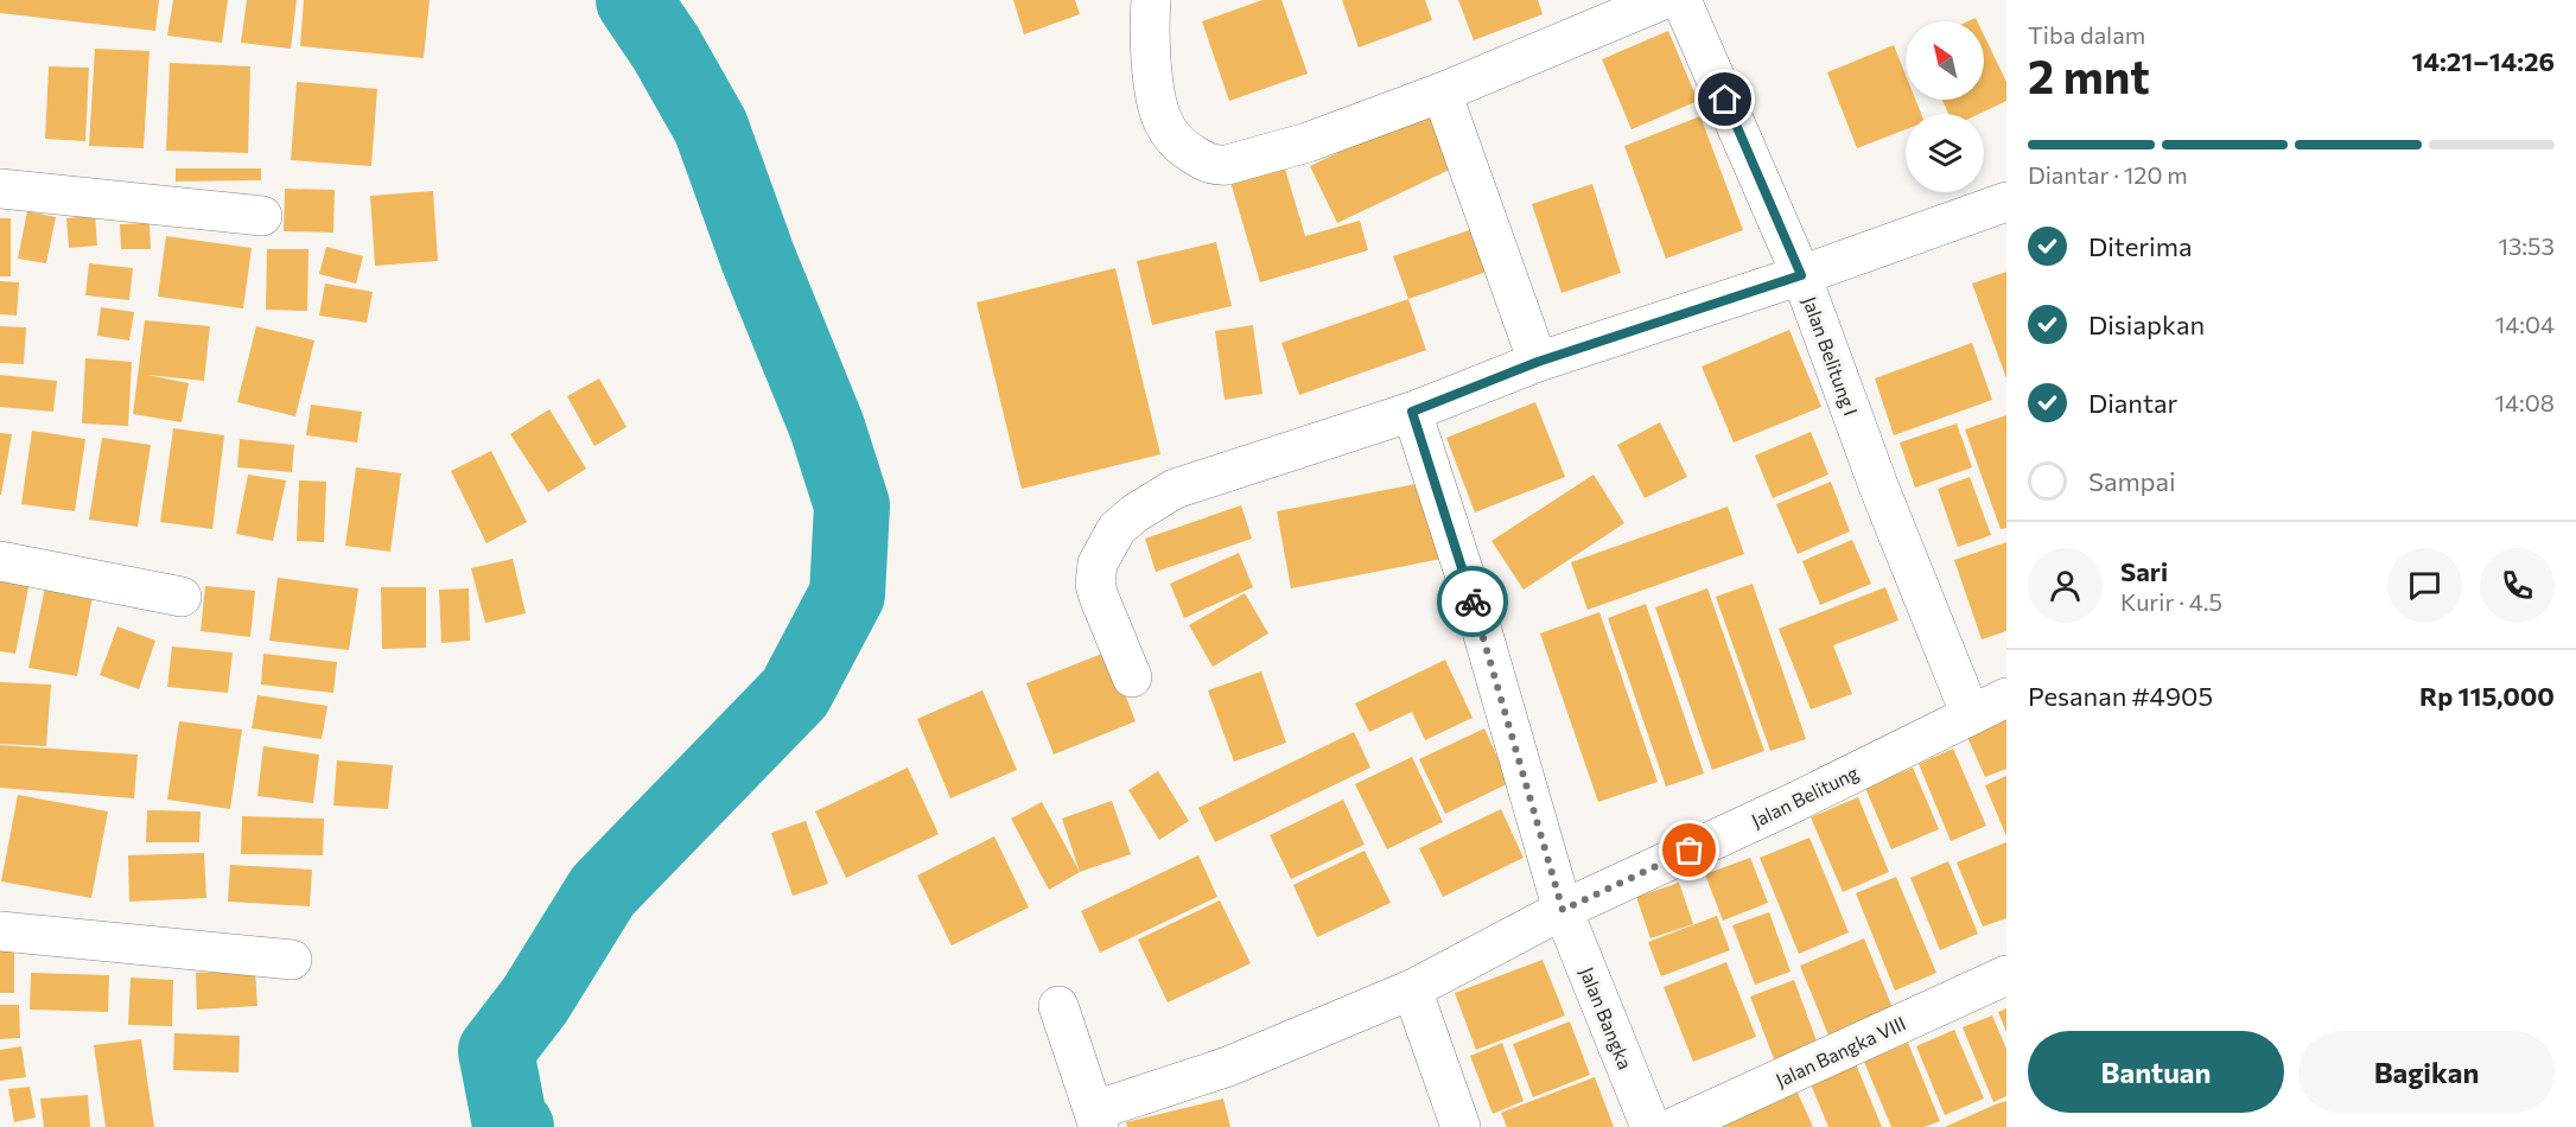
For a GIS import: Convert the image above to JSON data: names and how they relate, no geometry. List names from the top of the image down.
{
  "streets": {
    "street": [
      "Jalan Belitung I",
      "Jalan Belitung",
      "Jalan Bangka",
      "Jalan Bangka VIII"
    ]
  },
  "crossings": [
    ["Jalan Belitung I", "Jalan Belitung"],
    ["Jalan Belitung", "Jalan Bangka"]
  ],
  "north": "top left",
  "page": {
    "heading": ["2 mnt", "Tiba dalam", "14:21–14:26"],
    "panel": [
      "Sari",
      "Kurir · 4.5",
      "Pesanan #4905",
      "Rp 115,000"
    ],
    "bar": "Diantar · 120 m",
    "list": [
      ["Diterima", "13:53"],
      ["Disiapkan", "14:04"],
      ["Diantar", "14:08"],
      "Sampai"
    ],
    "buttons": ["Bantuan", "Bagikan"]
  }
}
